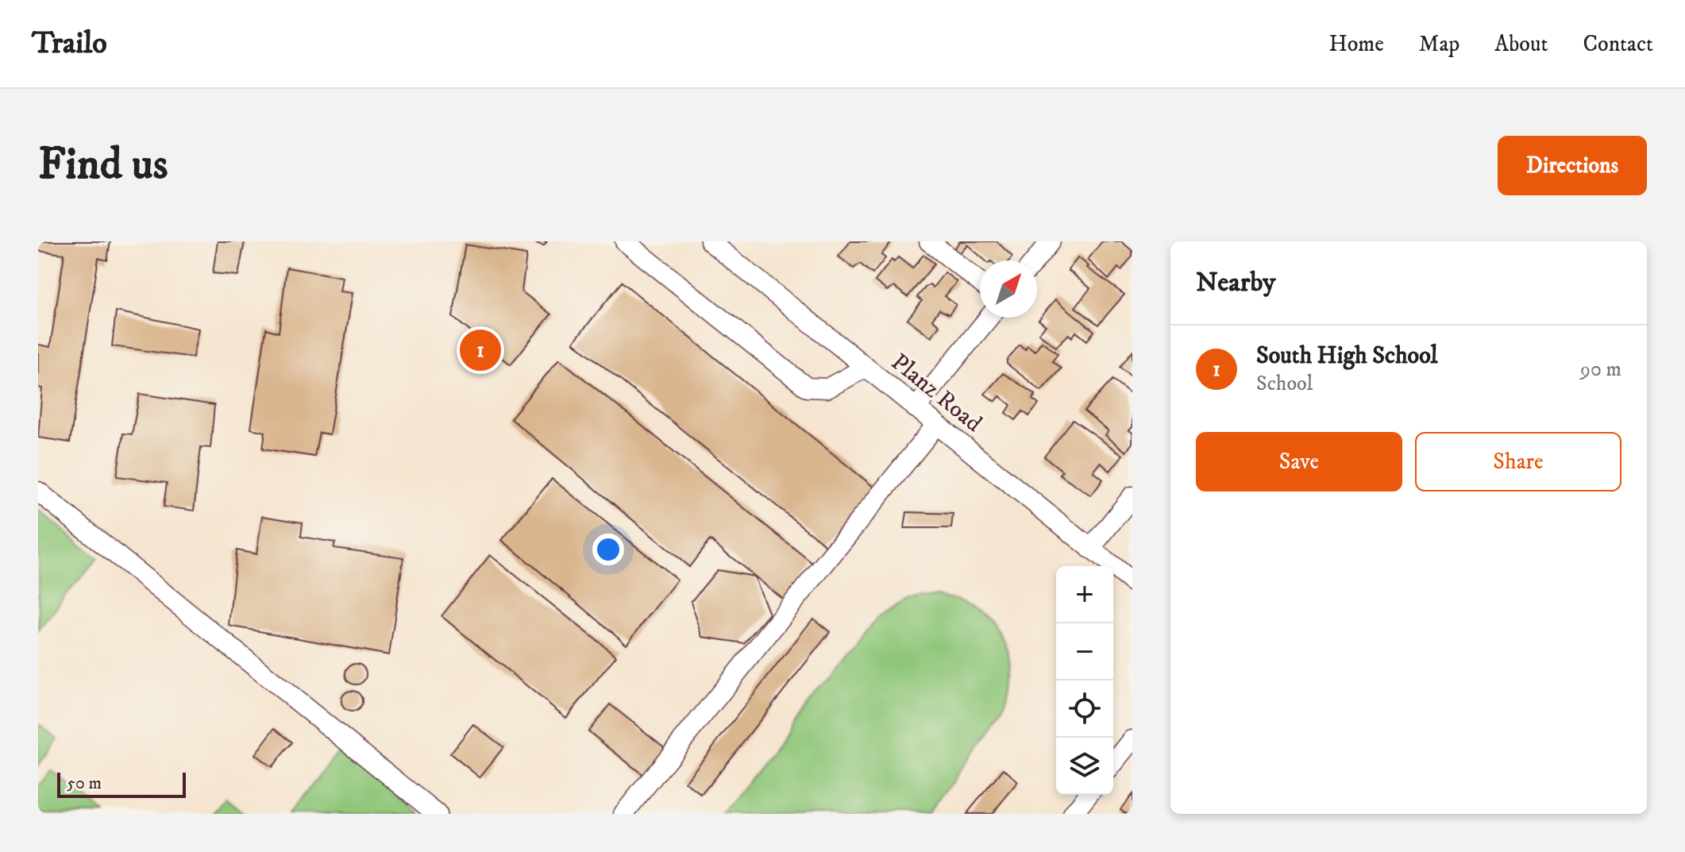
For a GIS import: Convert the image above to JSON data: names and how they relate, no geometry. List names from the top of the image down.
{
  "streets": {
    "street": ["Planz Road"]
  },
  "scale_bar": "50 m",
  "north": "top right",
  "page": {
    "header": "Trailo",
    "nav": [
      "Home",
      "Map",
      "About",
      "Contact"
    ],
    "buttons": [
      "Directions",
      ["Save", "Share"]
    ],
    "title": "Find us",
    "heading": "Nearby",
    "list": [
      {
        "mark": "1",
        "name": "South High School",
        "note": "School",
        "value": "90 m"
      }
    ],
    "pins": "1",
    "map_buttons": ["+", "−"],
    "scale": "50 m"
  }
}
